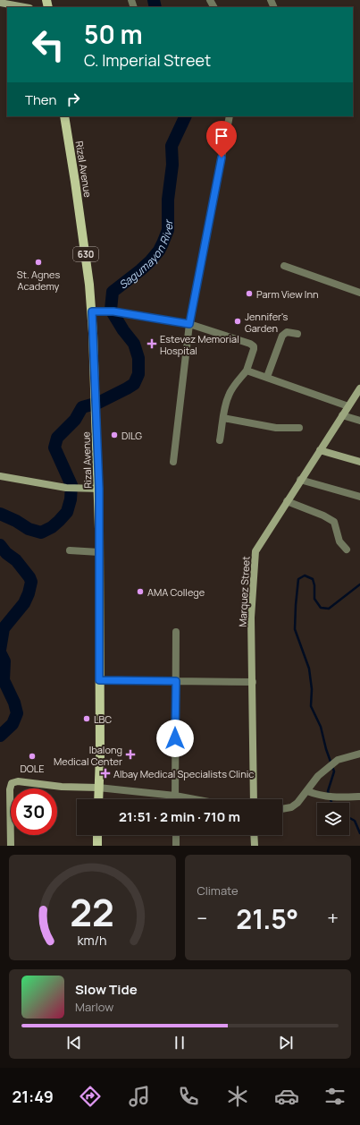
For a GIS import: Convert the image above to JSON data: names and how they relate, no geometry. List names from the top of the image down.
{
  "streets": {
    "main road": ["Rizal Avenue", "630"],
    "street": ["Marquez Street"]
  },
  "water": ["Sagumayon River"],
  "places": {
    "other": [
      "St. Agnes Academy",
      "Parm View Inn",
      "Jennifer's Garden",
      "DILG",
      "AMA College",
      "LBC",
      "DOLE"
    ],
    "health": ["Estevez Memorial Hospital", "Ibalong Medical Center", "Albay Medical Specialists Clinic"]
  },
  "page": {
    "turn": ["50 m", "C. Imperial Street"],
    "then": "Then",
    "limit": "30",
    "trip": "21:51 · 2 min · 710 m",
    "tile": "Climate",
    "heat": ["−", "21.5°", "+"],
    "song": ["Slow Tide", "Marlow"],
    "tabs": "21:49",
    "gauge": ["22", "km/h"]
  }
}
